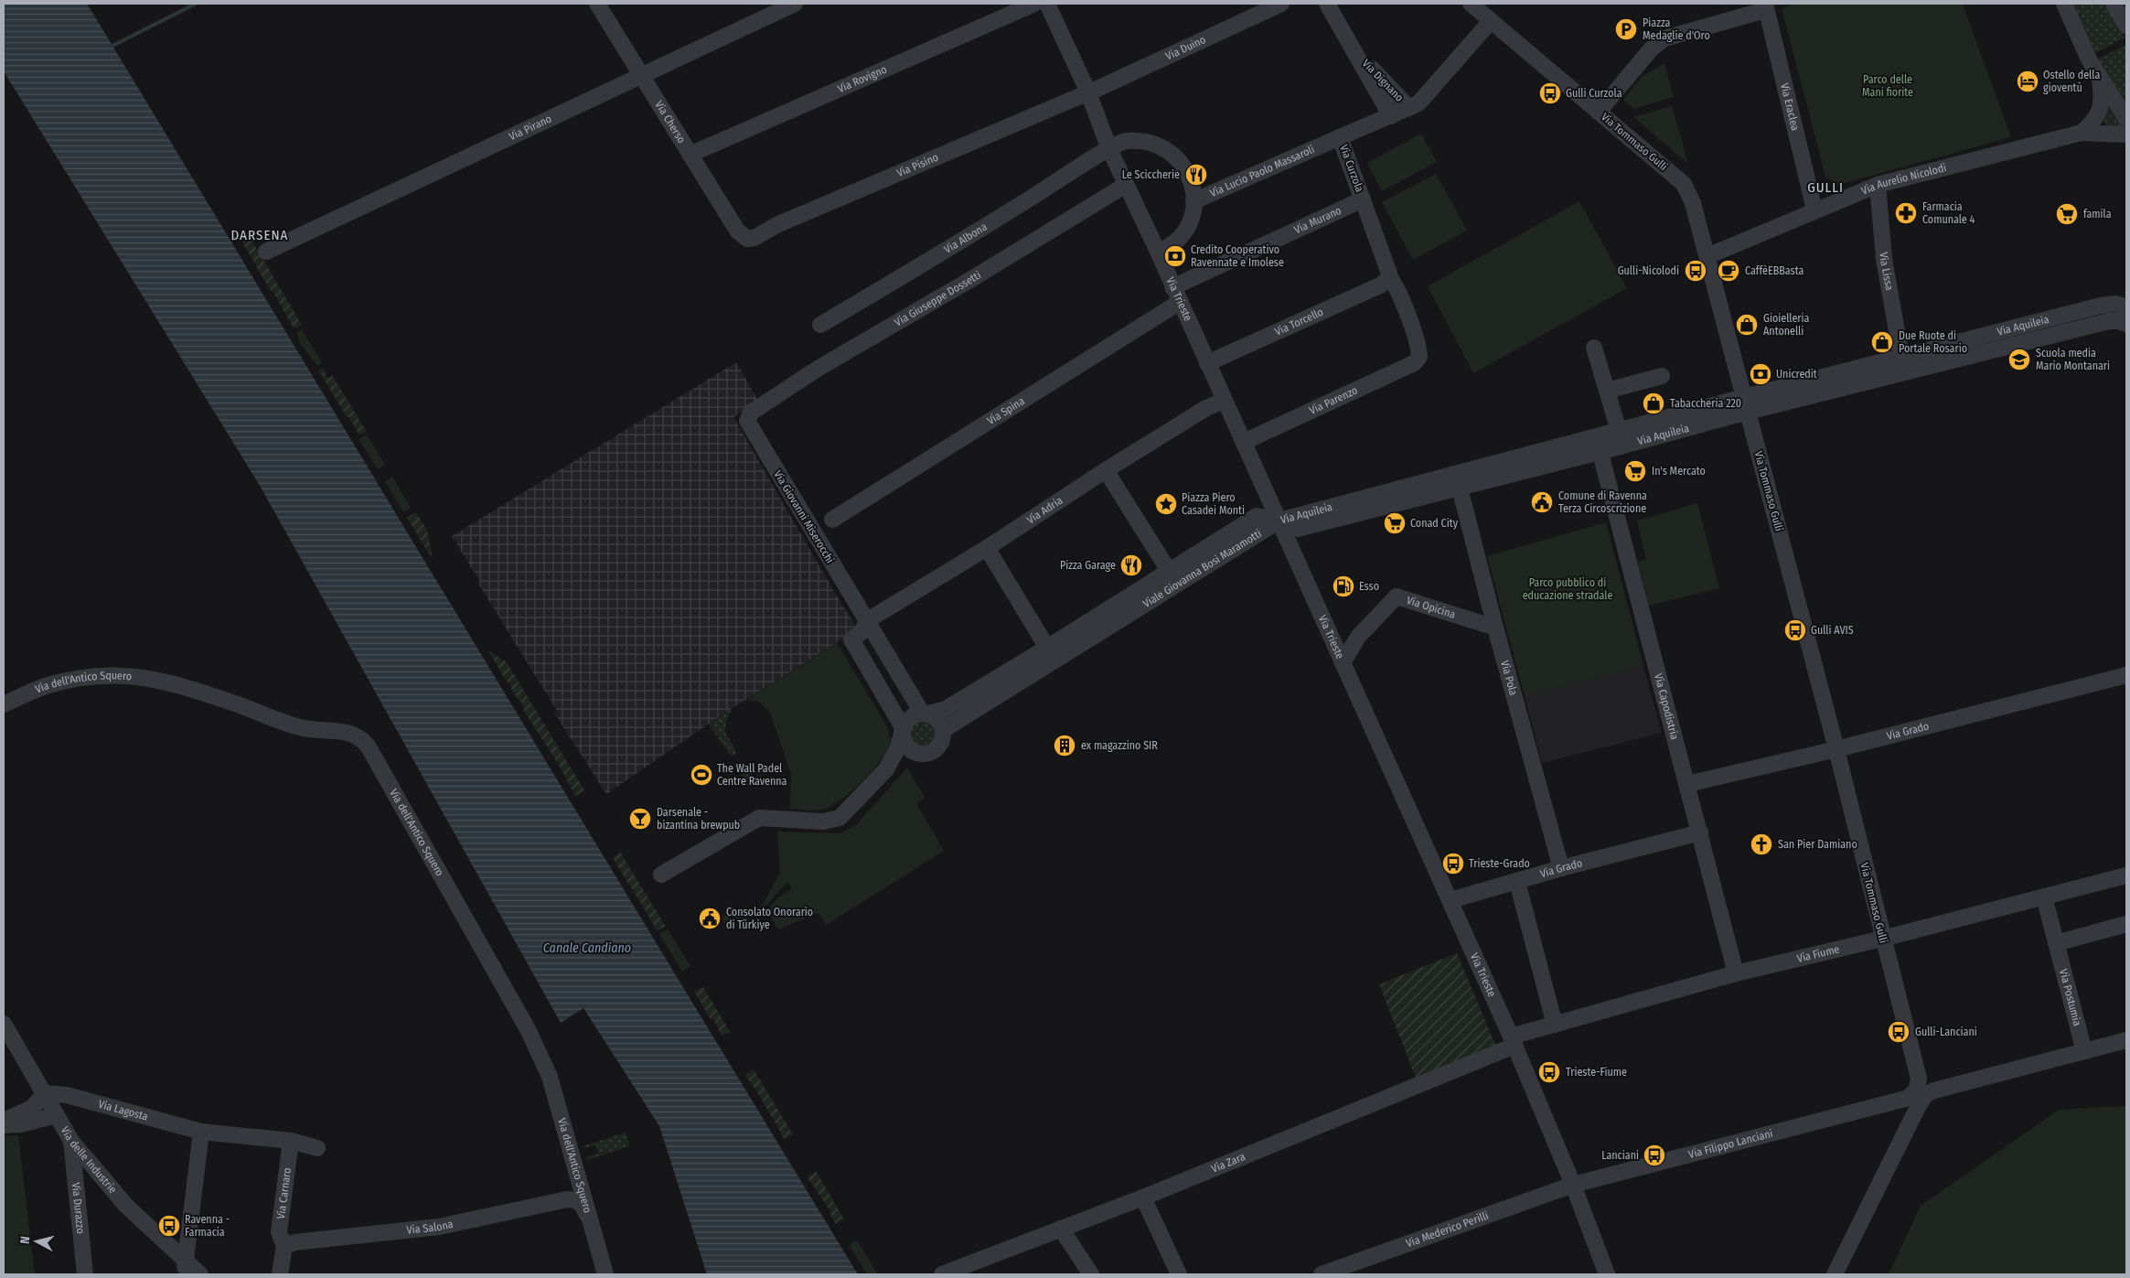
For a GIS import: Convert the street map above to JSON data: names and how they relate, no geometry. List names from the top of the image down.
{
  "streets": {
    "street": [
      "Via Duino",
      "Via Rovigno",
      "Via Dignano",
      "Via Eraclea",
      "Via Cherso",
      "Via Pirano",
      "Via Tommaso Gulli",
      "Via Pisino",
      "Via Curzola",
      "Via Lucio Paolo Massaroli",
      "Via Aurelio Nicolodi",
      "Via Murano",
      "Via Albona",
      "Via Lissa",
      "Via Giuseppe Dossetti",
      "Via Trieste",
      "Via Torcello",
      "Via Aquileia",
      "Via Parenzo",
      "Via Spina",
      "Via Adria",
      "Via Giovanni Miserocchi",
      "Viale Giovanna Bosi Maramotti",
      "Via Opicina",
      "Via Pola",
      "Via dell'Antico Squero",
      "Via Capodistria",
      "Via Grado",
      "Via Fiume",
      "Via Postumia",
      "Via Lagosta",
      "Via Filippo Lanciani",
      "Via delle Industrie",
      "Via Zara",
      "Via Carnaro",
      "Via Durazzo",
      "Via Salona",
      "Via Mederico Perilli"
    ]
  },
  "crossings": [
    ["Via Duino", "Via Pisino"],
    ["Via Duino", "Via Trieste"],
    ["Via Rovigno", "Via Cherso"],
    ["Via Dignano", "Via Curzola"],
    ["Via Eraclea", "Via Aurelio Nicolodi"],
    ["Via Cherso", "Via Pirano"],
    ["Via Cherso", "Via Pisino"],
    ["Via Tommaso Gulli", "Via Curzola"],
    ["Via Tommaso Gulli", "Via Aurelio Nicolodi"],
    ["Via Tommaso Gulli", "Via Aquileia"],
    ["Via Tommaso Gulli", "Via Grado"],
    ["Via Tommaso Gulli", "Via Fiume"],
    ["Via Tommaso Gulli", "Via Filippo Lanciani"],
    ["Via Pisino", "Via Trieste"],
    ["Via Curzola", "Via Lucio Paolo Massaroli"],
    ["Via Curzola", "Via Murano"],
    ["Via Curzola", "Via Torcello"],
    ["Via Curzola", "Via Parenzo"],
    ["Via Lucio Paolo Massaroli", "Via Albona"],
    ["Via Aurelio Nicolodi", "Via Lissa"],
    ["Via Murano", "Via Trieste"],
    ["Via Murano", "Via Spina"],
    ["Via Albona", "Via Trieste"],
    ["Via Lissa", "Via Aquileia"],
    ["Via Giuseppe Dossetti", "Via Trieste"],
    ["Via Giuseppe Dossetti", "Via Giovanni Miserocchi"],
    ["Via Trieste", "Via Torcello"],
    ["Via Trieste", "Via Aquileia"],
    ["Via Trieste", "Via Parenzo"],
    ["Via Trieste", "Via Spina"],
    ["Via Trieste", "Via Adria"],
    ["Via Trieste", "Viale Giovanna Bosi Maramotti"],
    ["Via Trieste", "Via Opicina"],
    ["Via Trieste", "Via Grado"],
    ["Via Trieste", "Via Fiume"],
    ["Via Trieste", "Via Filippo Lanciani"],
    ["Via Trieste", "Via Zara"],
    ["Via Trieste", "Via Mederico Perilli"],
    ["Via Aquileia", "Viale Giovanna Bosi Maramotti"],
    ["Via Aquileia", "Via Pola"],
    ["Via Aquileia", "Via Capodistria"],
    ["Via Adria", "Via Giovanni Miserocchi"],
    ["Via Giovanni Miserocchi", "Viale Giovanna Bosi Maramotti"],
    ["Via Opicina", "Via Pola"],
    ["Via Pola", "Via Grado"],
    ["Via dell'Antico Squero", "Via Salona"],
    ["Via Capodistria", "Via Grado"],
    ["Via Capodistria", "Via Fiume"],
    ["Via Fiume", "Via Postumia"],
    ["Via Fiume", "Via Zara"],
    ["Via Lagosta", "Via delle Industrie"],
    ["Via Lagosta", "Via Carnaro"],
    ["Via Filippo Lanciani", "Via Mederico Perilli"],
    ["Via delle Industrie", "Via Durazzo"],
    ["Via Carnaro", "Via Salona"]
  ],
  "districts": ["GULLI", "DARSENA"],
  "water": ["Canale Candiano"],
  "parks": ["Parco delle Mani fiorite", "Parco pubblico di educazione stradale"],
  "places": {
    "parking": ["Piazza Medaglie d'Oro"],
    "hotel": ["Ostello della gioventù"],
    "bus stop": [
      "Gulli Curzola",
      "Gulli-Nicolodi",
      "Gulli AVIS",
      "Trieste-Grado",
      "Gulli-Lanciani",
      "Trieste-Fiume",
      "Lanciani",
      "Ravenna - Farmacia"
    ],
    "restaurant": ["Le Sciccherie", "Pizza Garage"],
    "pharmacy": ["Farmacia Comunale 4"],
    "supermarket": ["famila", "In's Mercato", "Conad City"],
    "bank": ["Credito Cooperativo Ravennate e Imolese", "Unicredit"],
    "cafe": ["CaffèEBBasta"],
    "shop": ["Gioielleria Antonelli", "Due Ruote di Portale Rosario", "Tabaccheria 220"],
    "school or university": ["Scuola media Mario Montanari"],
    "public building": ["Comune di Ravenna Terza Circoscrizione", "Consolato Onorario di Türkiye"],
    "place": ["Piazza Piero Casadei Monti"],
    "fuel station": ["Esso"],
    "building": ["ex magazzino SIR"],
    "sports": ["The Wall Padel Centre Ravenna"],
    "bar": ["Darsenale - bizantina brewpub"],
    "church": ["San Pier Damiano"]
  },
  "north": "left"
}
